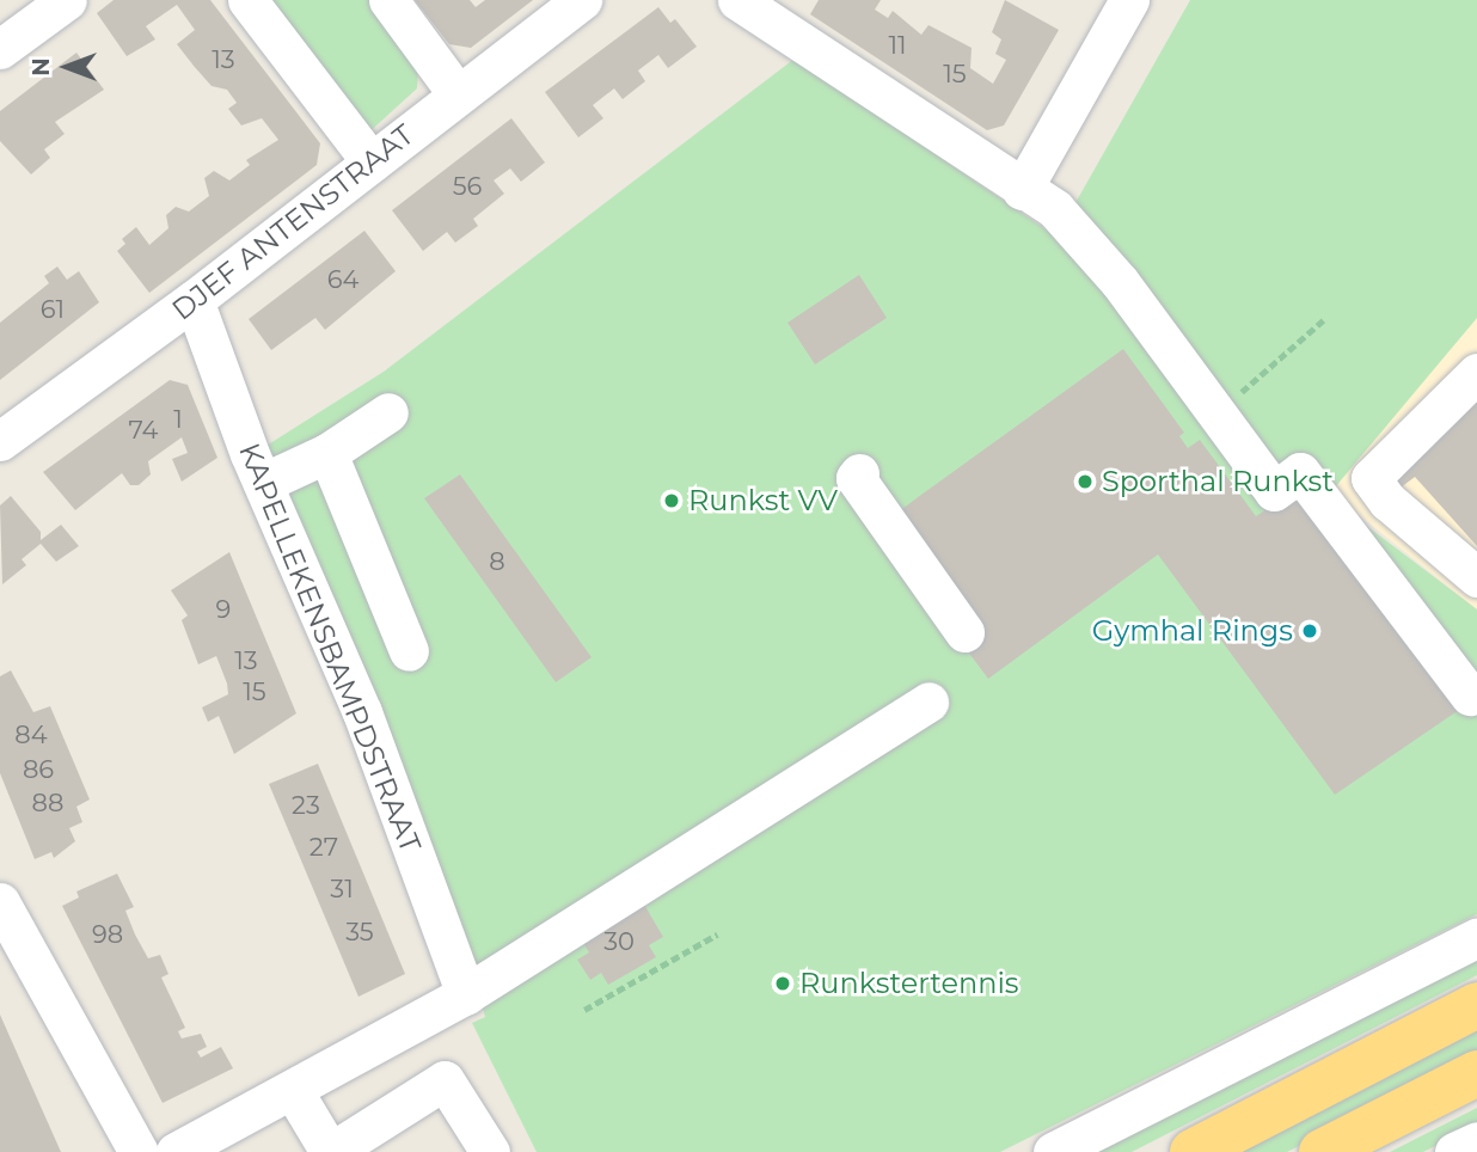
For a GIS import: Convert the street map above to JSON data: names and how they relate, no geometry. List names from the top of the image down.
{
  "streets": {
    "street": ["DJEF ANTENSTRAAT", "KAPELLEKENSBAMPDSTRAAT"]
  },
  "crossings": [
    ["DJEF ANTENSTRAAT", "KAPELLEKENSBAMPDSTRAAT"]
  ],
  "places": [
    "Sporthal Runkst",
    "Runkst VV",
    "Gymhal Rings",
    "Runkstertennis"
  ],
  "house_numbers": [
    "11",
    "13",
    "15",
    "56",
    "64",
    "61",
    "1",
    "74",
    "8",
    "9",
    "13",
    "15",
    "84",
    "86",
    "88",
    "23",
    "27",
    "31",
    "35",
    "98",
    "30"
  ],
  "north": "left"
}
